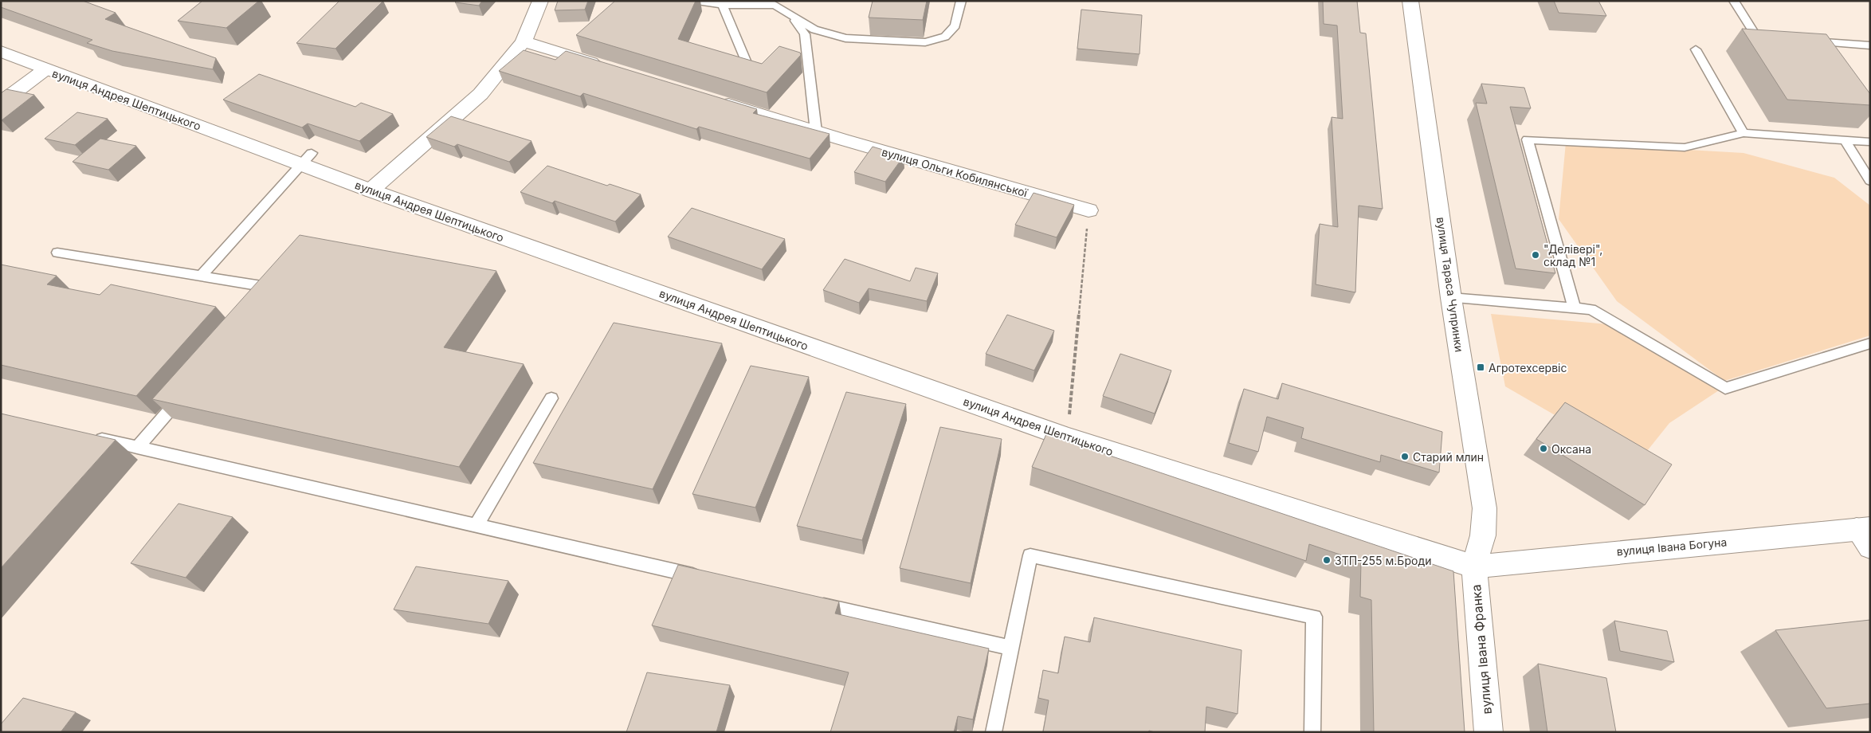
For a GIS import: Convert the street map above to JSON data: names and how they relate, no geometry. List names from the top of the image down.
{
  "streets": {
    "main road": [
      "вулиця Андрея Шептицького",
      "вулиця Ольги Кобилянської",
      "вулиця Тараса Чупринки",
      "вулиця Івана Богуна",
      "вулиця Івана Франка"
    ]
  },
  "crossings": [
    ["вулиця Андрея Шептицького", "вулиця Тараса Чупринки"],
    ["вулиця Андрея Шептицького", "вулиця Івана Богуна"],
    ["вулиця Андрея Шептицького", "вулиця Івана Франка"],
    ["вулиця Тараса Чупринки", "вулиця Івана Богуна"],
    ["вулиця Тараса Чупринки", "вулиця Івана Франка"],
    ["вулиця Івана Богуна", "вулиця Івана Франка"]
  ],
  "places": {
    "other": [
      "\"Делівері\", склад №1",
      "Оксана",
      "Старий млин",
      "ЗТП-255 м.Броди"
    ],
    "transit": ["Агротехсервіс"]
  }
}
